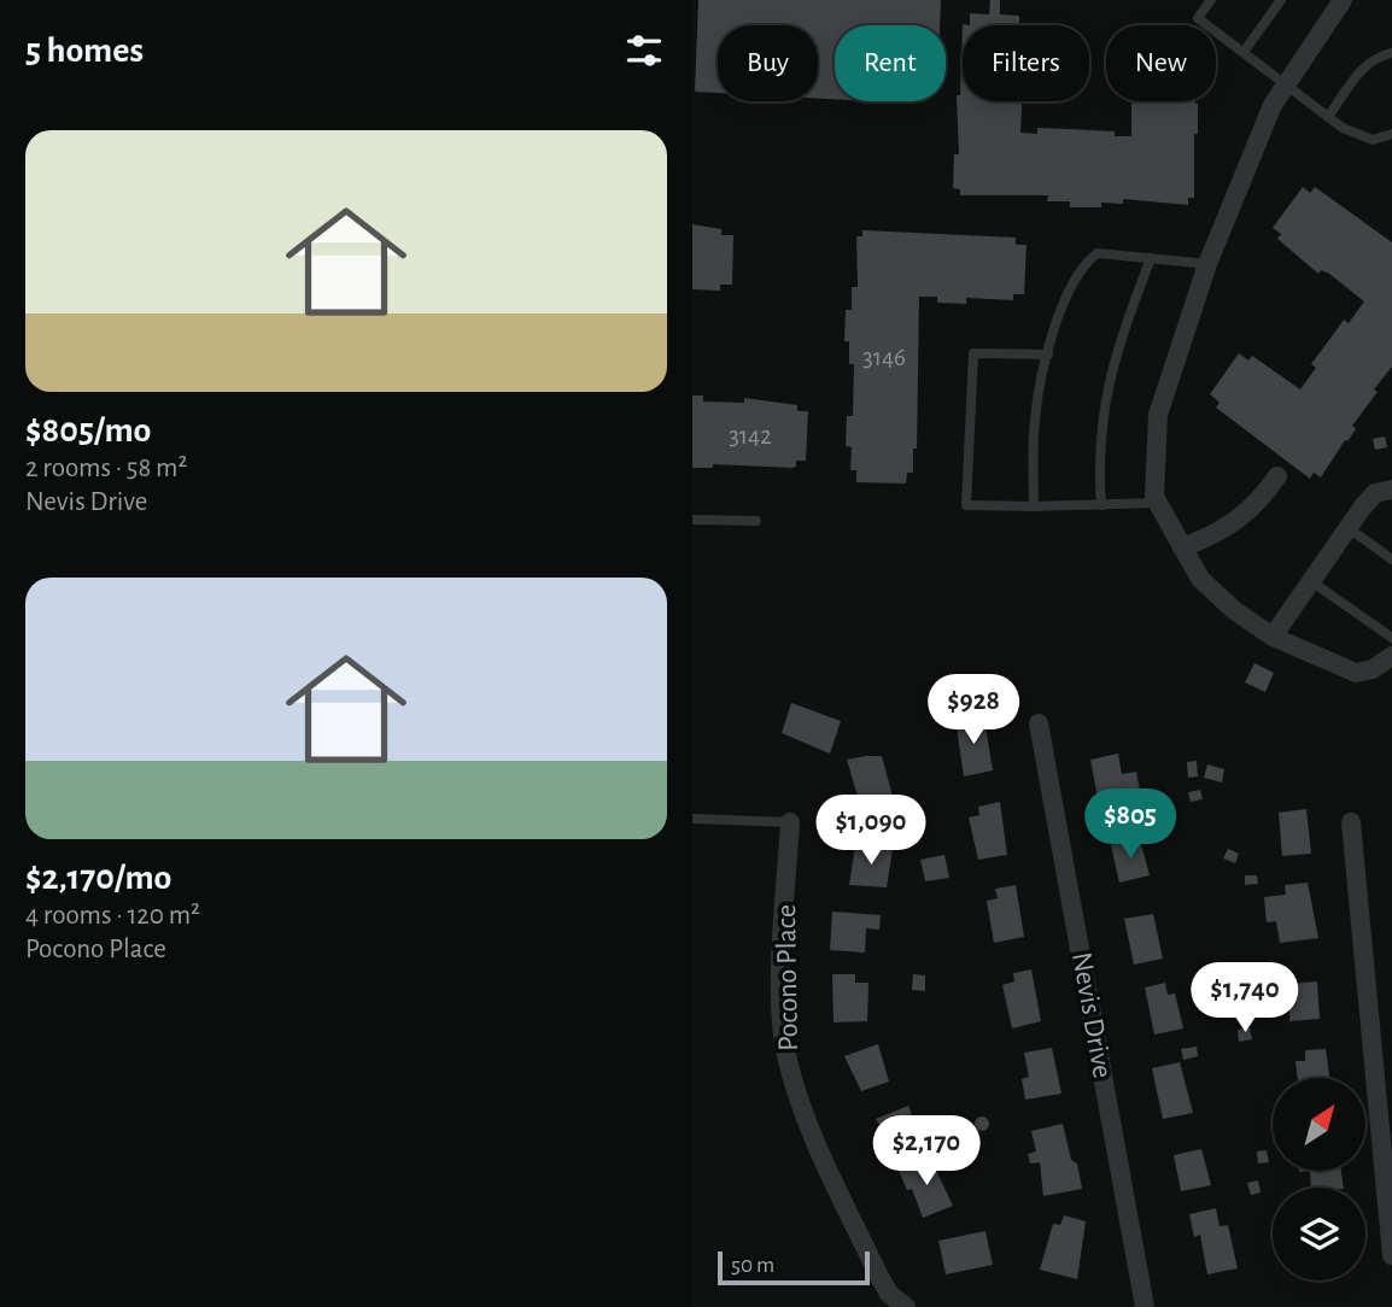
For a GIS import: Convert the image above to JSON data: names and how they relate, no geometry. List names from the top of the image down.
{
  "streets": {
    "street": ["Pocono Place", "Nevis Drive"]
  },
  "house_numbers": ["3146", "3142"],
  "scale_bar": "50 m",
  "north": "top right",
  "page": {
    "heading": "5 homes",
    "chip": [
      "Buy",
      "Rent",
      "Filters",
      "New"
    ],
    "list": [
      {
        "name": "$805/mo",
        "note": "2 rooms · 58 m² · Nevis Drive"
      },
      {
        "name": "$2,170/mo",
        "note": "4 rooms · 120 m² · Pocono Place"
      }
    ],
    "price": [
      "$928",
      "$805",
      "$1,090",
      "$1,740",
      "$2,170"
    ],
    "scale": "50 m"
  }
}
